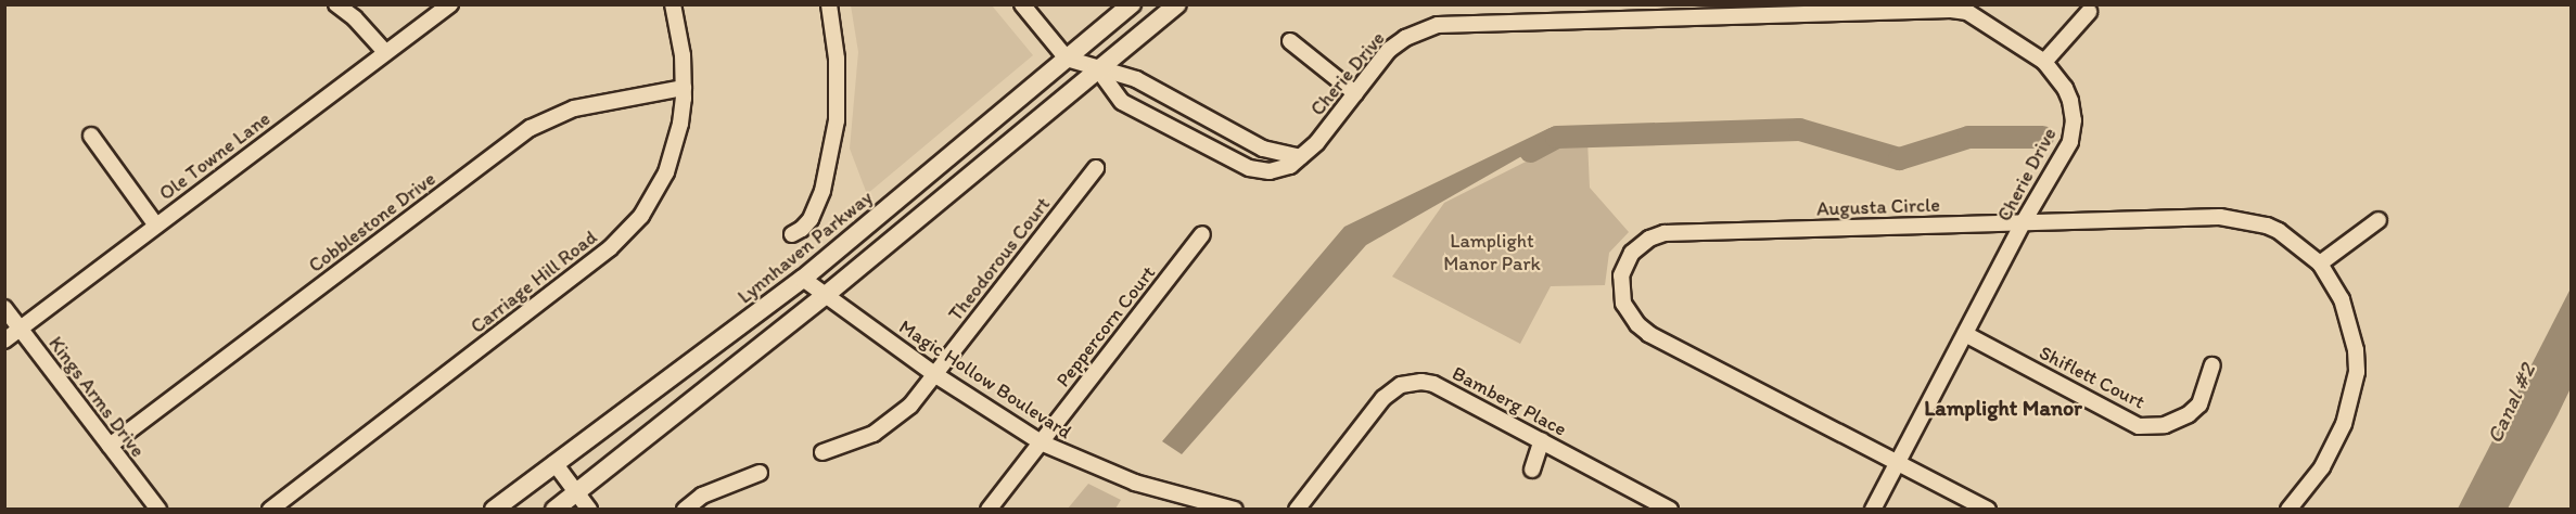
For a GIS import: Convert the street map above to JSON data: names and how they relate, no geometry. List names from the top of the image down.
{
  "streets": {
    "main road": ["Lynnhaven Parkway"],
    "street": [
      "Cherie Drive",
      "Ole Towne Lane",
      "Augusta Circle",
      "Cobblestone Drive",
      "Theodorous Court",
      "Carriage Hill Road",
      "Peppercorn Court",
      "Shiflett Court",
      "Magic Hollow Boulevard",
      "Kings Arms Drive",
      "Bamberg Place"
    ]
  },
  "crossings": [
    ["Cherie Drive", "Augusta Circle"],
    ["Cherie Drive", "Shiflett Court"],
    ["Ole Towne Lane", "Kings Arms Drive"],
    ["Cobblestone Drive", "Carriage Hill Road"],
    ["Cobblestone Drive", "Kings Arms Drive"],
    ["Lynnhaven Parkway", "Magic Hollow Boulevard"],
    ["Theodorous Court", "Magic Hollow Boulevard"],
    ["Peppercorn Court", "Magic Hollow Boulevard"]
  ],
  "districts": ["Lamplight Manor"],
  "water": ["Canal #2"],
  "parks": ["Lamplight Manor Park"]
}
